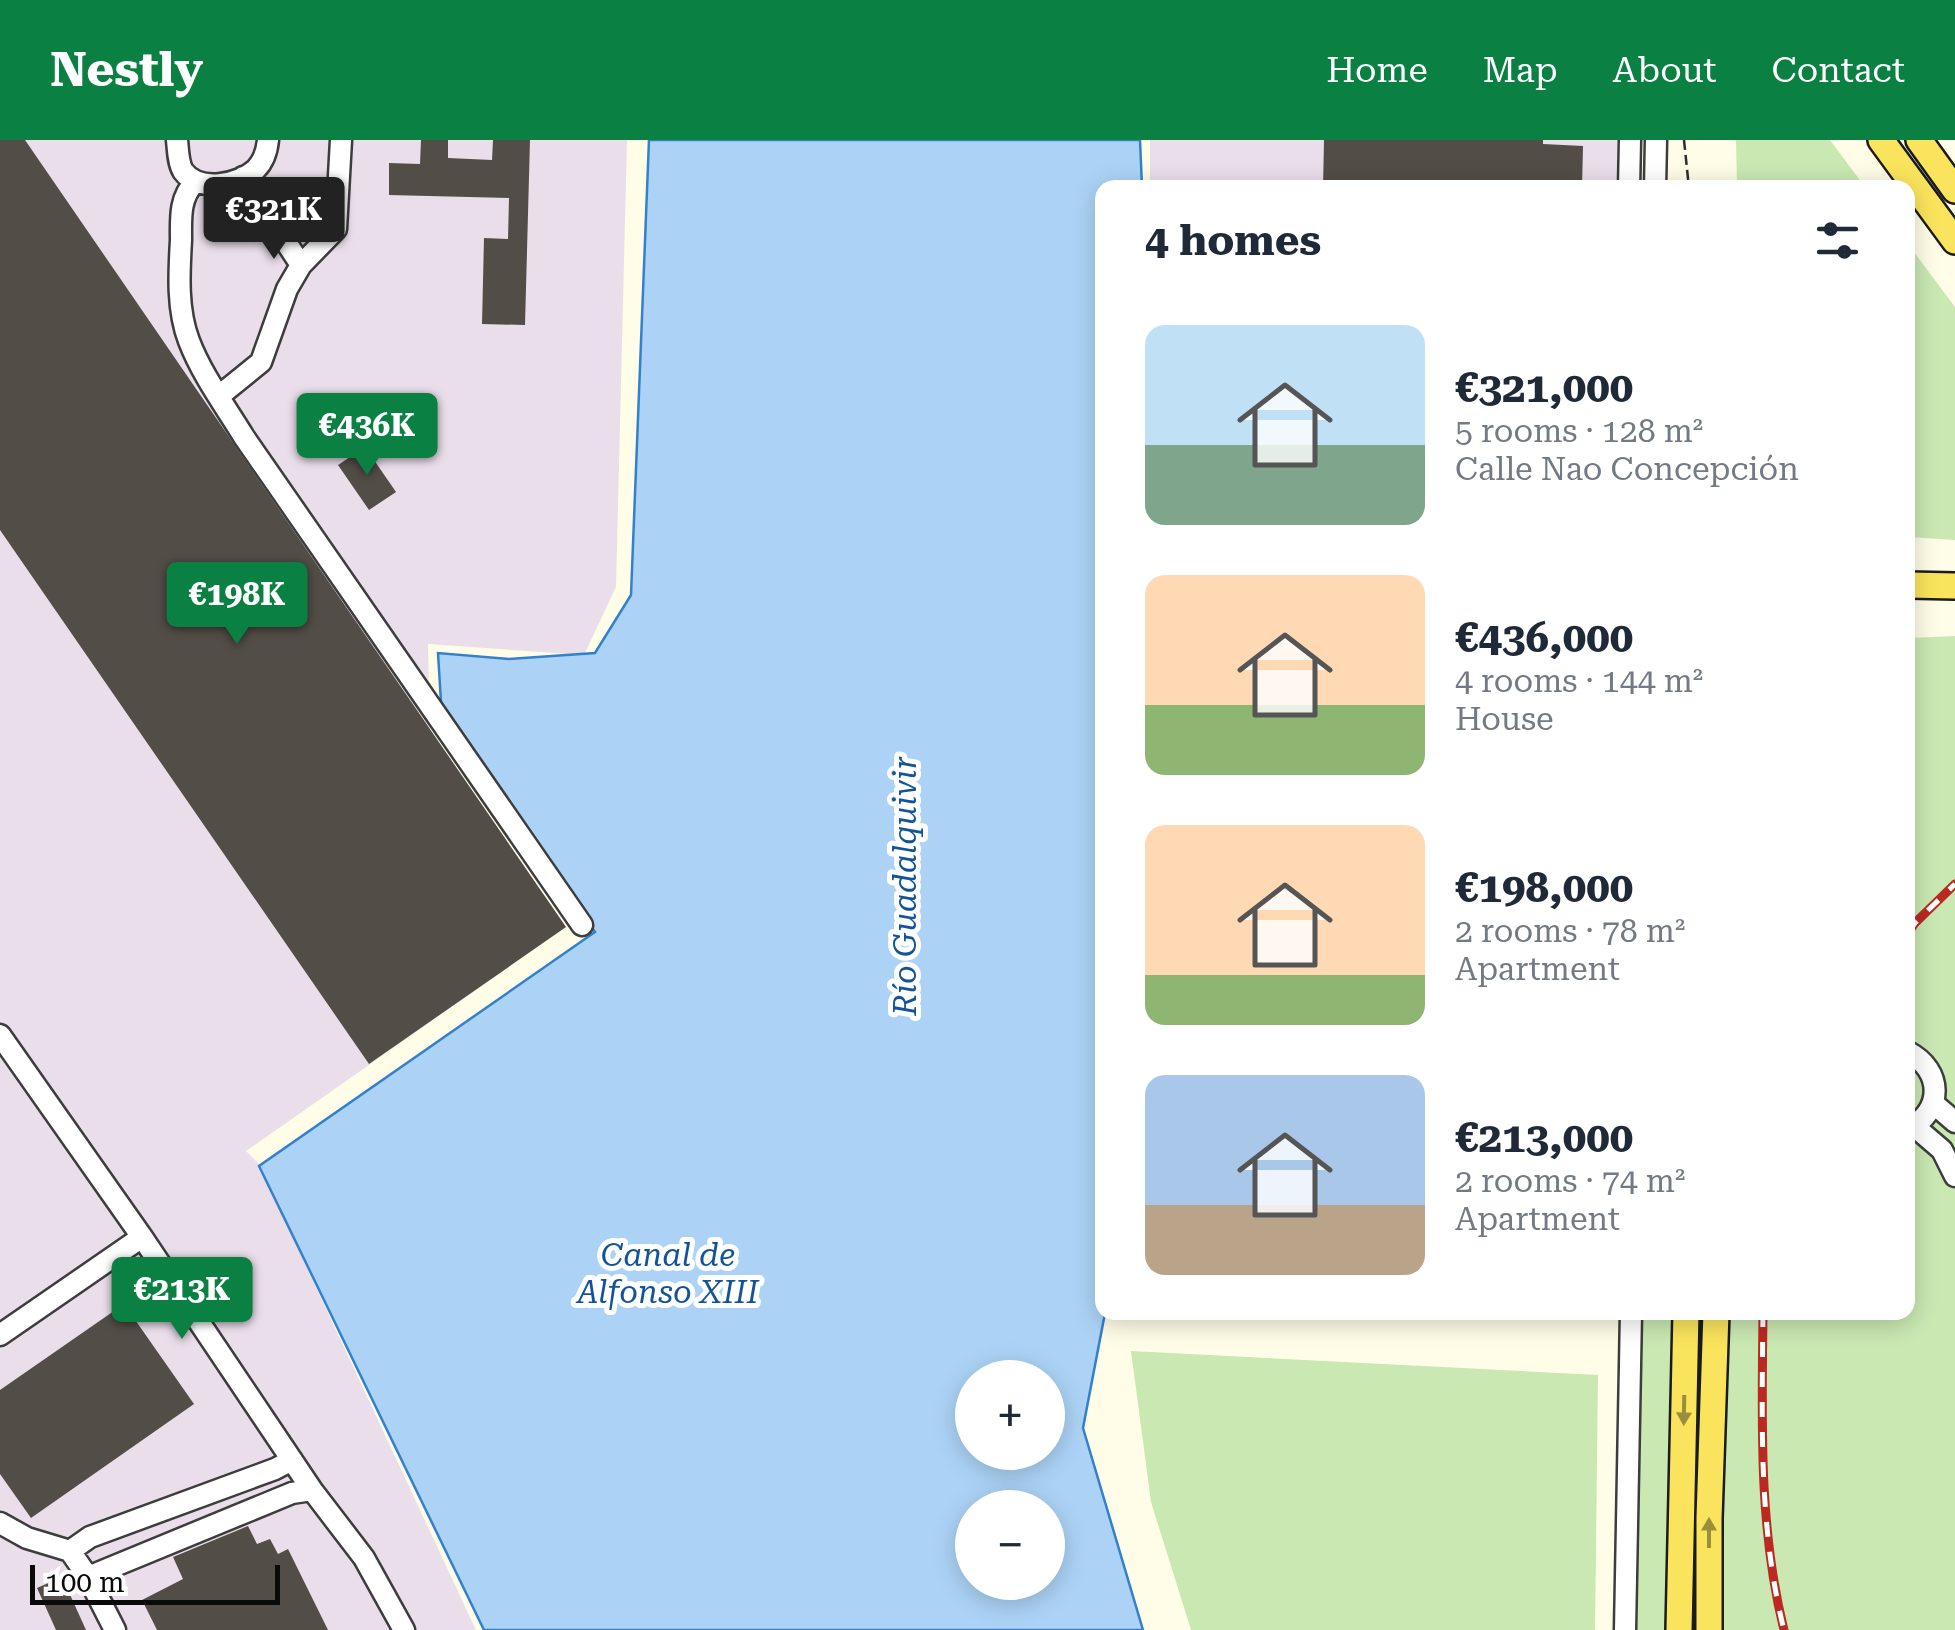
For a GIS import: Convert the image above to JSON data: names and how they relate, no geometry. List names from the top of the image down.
{
  "water": ["Río Guadalquivir", "Canal de Alfonso XIII"],
  "scale_bar": "100 m",
  "page": {
    "header": "Nestly",
    "nav": [
      "Home",
      "Map",
      "About",
      "Contact"
    ],
    "price": [
      "€321K",
      "€436K",
      "€198K",
      "€213K"
    ],
    "heading": "4 homes",
    "list": [
      {
        "name": "€321,000",
        "note": "5 rooms · 128 m² · Calle Nao Concepción"
      },
      {
        "name": "€436,000",
        "note": "4 rooms · 144 m² · House"
      },
      {
        "name": "€198,000",
        "note": "2 rooms · 78 m² · Apartment"
      },
      {
        "name": "€213,000",
        "note": "2 rooms · 74 m² · Apartment"
      }
    ],
    "map_buttons": ["+", "−"],
    "scale": "100 m"
  }
}
